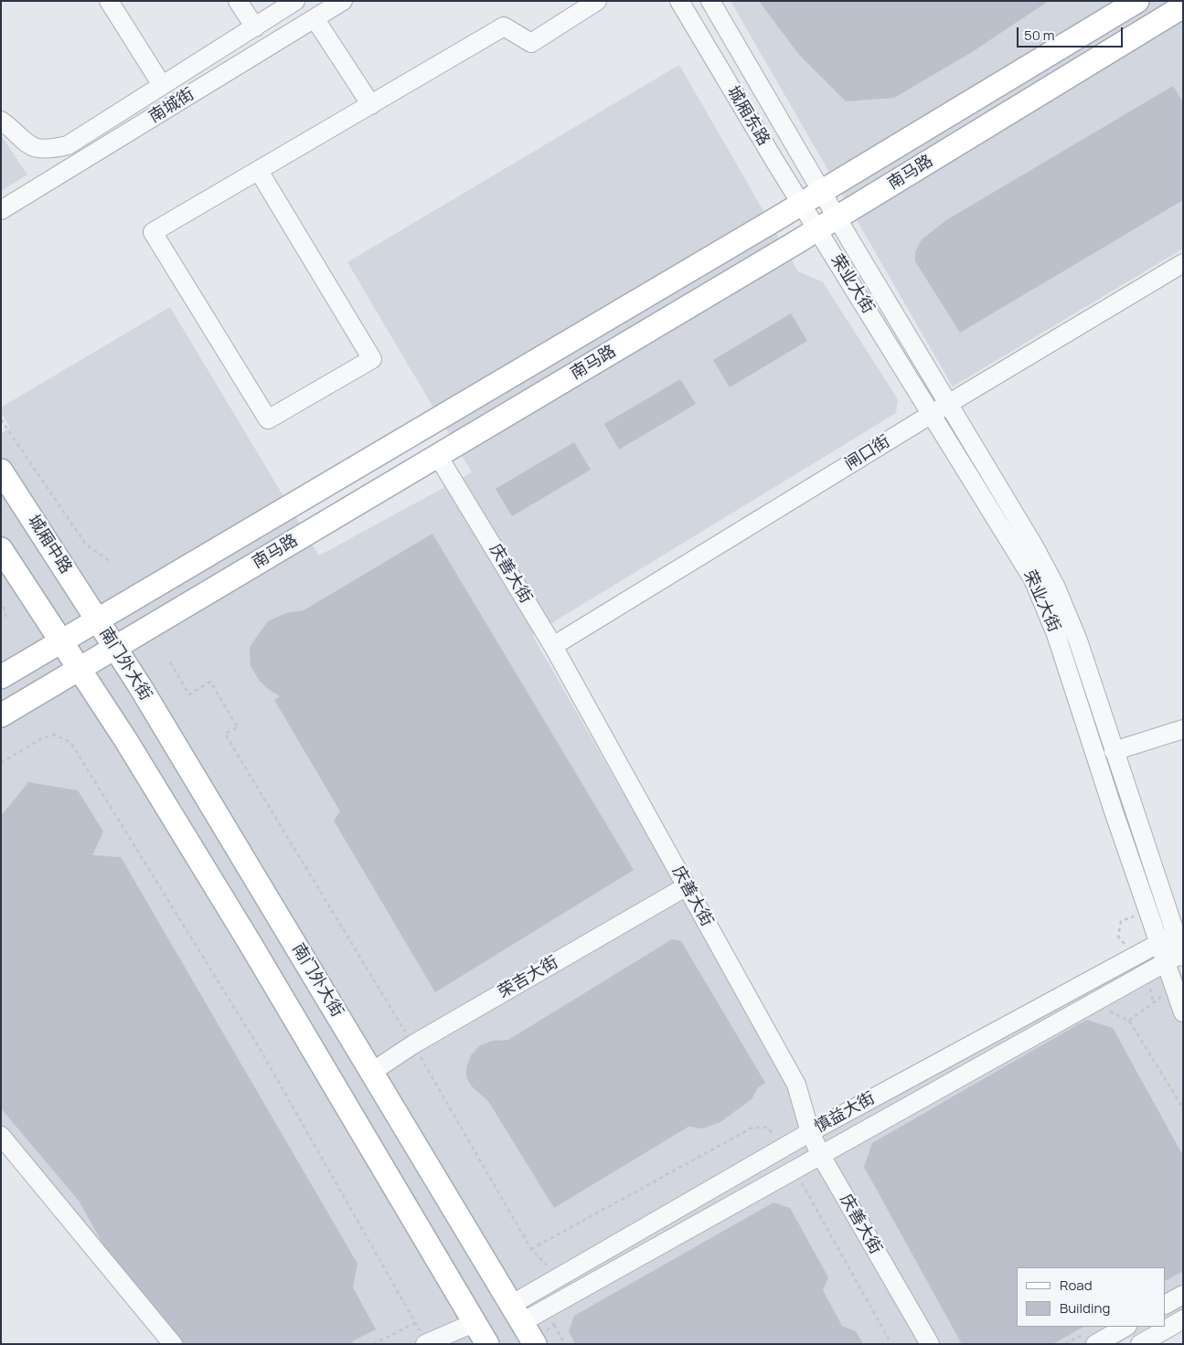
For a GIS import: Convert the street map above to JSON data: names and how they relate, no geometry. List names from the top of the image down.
{
  "streets": {
    "main road": ["南马路", "城厢中路", "南门外大街"],
    "street": [
      "南城街",
      "城厢东路",
      "荣业大街",
      "闸口街",
      "庆善大街",
      "荣吉大街",
      "慎益大街"
    ]
  },
  "crossings": [
    ["城厢东路", "南马路"],
    ["城厢东路", "荣业大街"],
    ["南马路", "荣业大街"],
    ["南马路", "城厢中路"],
    ["南马路", "庆善大街"],
    ["南马路", "南门外大街"],
    ["荣业大街", "闸口街"],
    ["荣业大街", "慎益大街"],
    ["闸口街", "庆善大街"],
    ["城厢中路", "南门外大街"],
    ["庆善大街", "荣吉大街"],
    ["庆善大街", "慎益大街"],
    ["南门外大街", "荣吉大街"],
    ["南门外大街", "慎益大街"]
  ],
  "legend": ["Road", "Building"],
  "scale_bar": "50 m"
}
